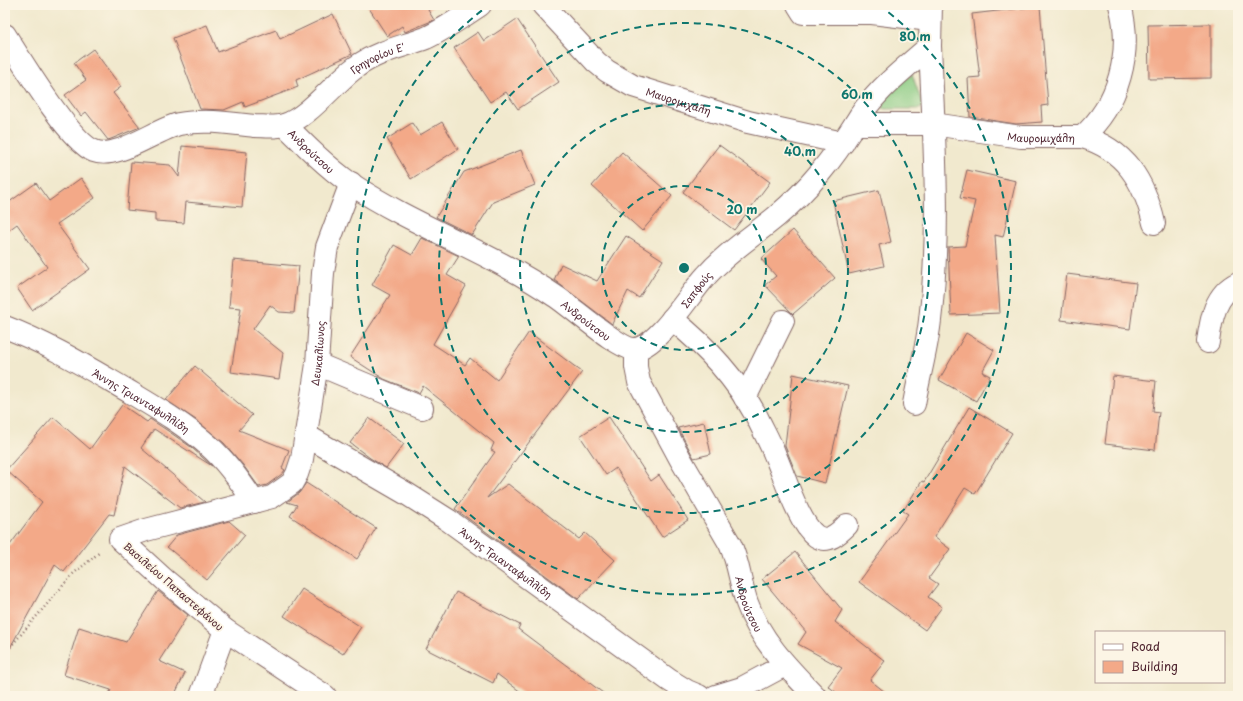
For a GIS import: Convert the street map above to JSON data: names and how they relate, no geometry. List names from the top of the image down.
{
  "streets": {
    "street": [
      "Γρηγορίου Ε'",
      "Μαυρομιχάλη",
      "Ανδρούτσου",
      "Σαπφούς",
      "Δευκαλίωνος",
      "Άννης Τριανταφυλλίδη",
      "Βασιλείου Παπαστεφάνου"
    ]
  },
  "crossings": [
    ["Γρηγορίου Ε'", "Ανδρούτσου"],
    ["Μαυρομιχάλη", "Σαπφούς"],
    ["Ανδρούτσου", "Δευκαλίωνος"],
    ["Δευκαλίωνος", "Άννης Τριανταφυλλίδη"],
    ["Δευκαλίωνος", "Βασιλείου Παπαστεφάνου"],
    ["Άννης Τριανταφυλλίδη", "Βασιλείου Παπαστεφάνου"]
  ],
  "legend": ["Road", "Building"],
  "rings": [
    "80 m",
    "60 m",
    "40 m",
    "20 m"
  ]
}
